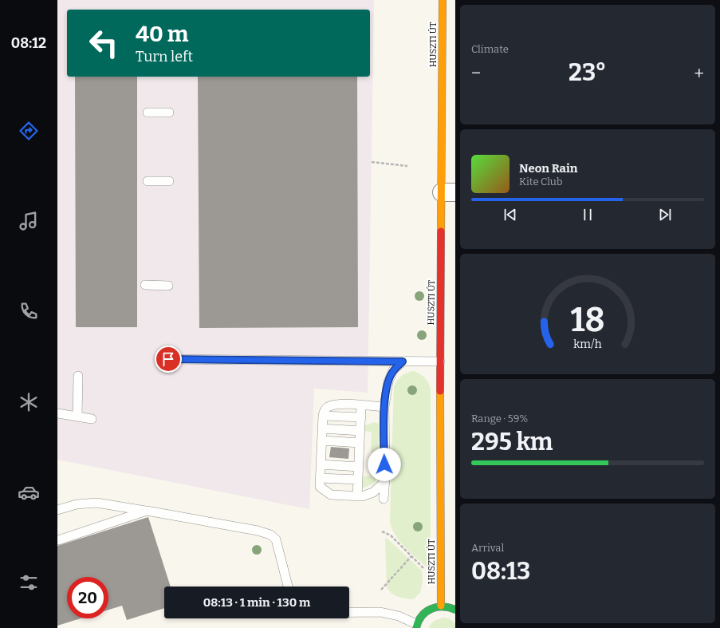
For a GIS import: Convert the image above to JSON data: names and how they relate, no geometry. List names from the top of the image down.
{
  "streets": {
    "street": ["HUSZTI ÚT"]
  },
  "page": {
    "tabs": "08:12",
    "tile": [
      "Climate",
      ["Range · 59%", "295 km"],
      ["Arrival", "08:13"]
    ],
    "turn": ["40 m", "Turn left"],
    "heat": ["−", "23°", "+"],
    "song": ["Neon Rain", "Kite Club"],
    "limit": "20",
    "trip": "08:13 · 1 min · 130 m",
    "gauge": ["18", "km/h"]
  }
}
